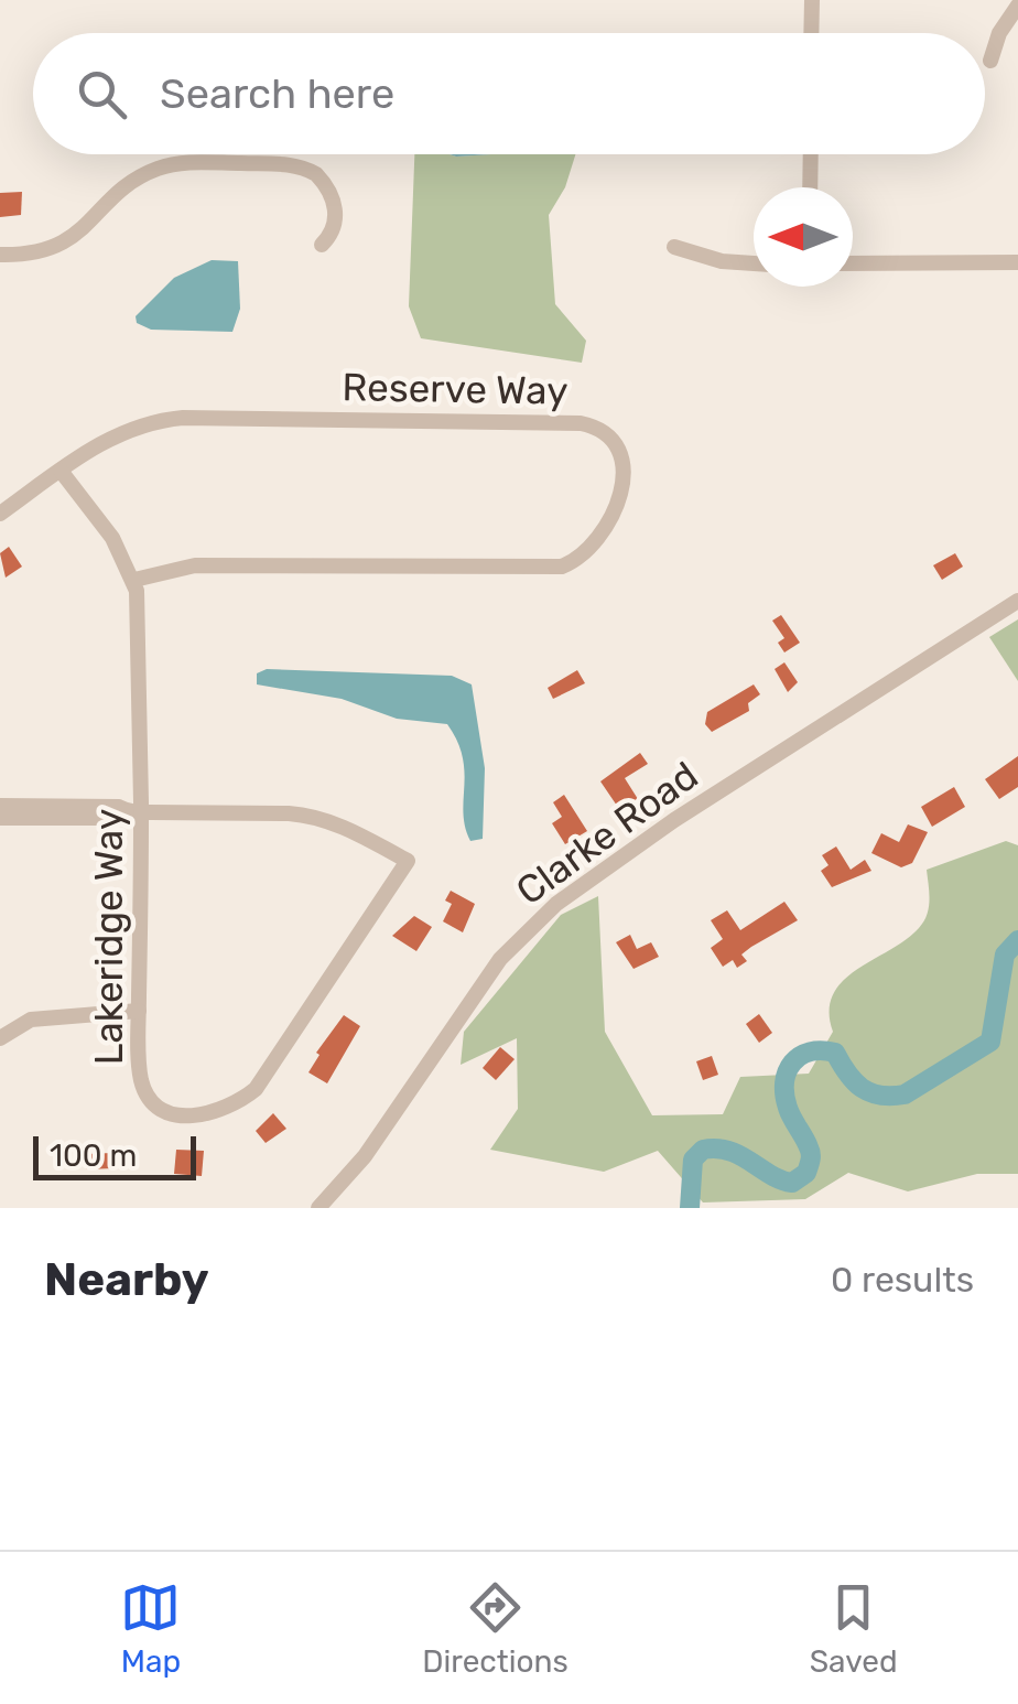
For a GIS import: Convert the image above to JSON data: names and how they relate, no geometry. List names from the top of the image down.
{
  "streets": {
    "street": ["Reserve Way", "Clarke Road", "Lakeridge Way"]
  },
  "crossings": [
    ["Reserve Way", "Lakeridge Way"]
  ],
  "scale_bar": "100 m",
  "north": "left",
  "page": {
    "search": "Search here",
    "scale": "100 m",
    "heading": ["Nearby", "0 results"],
    "nav": ["Map", "Directions", "Saved"]
  }
}
